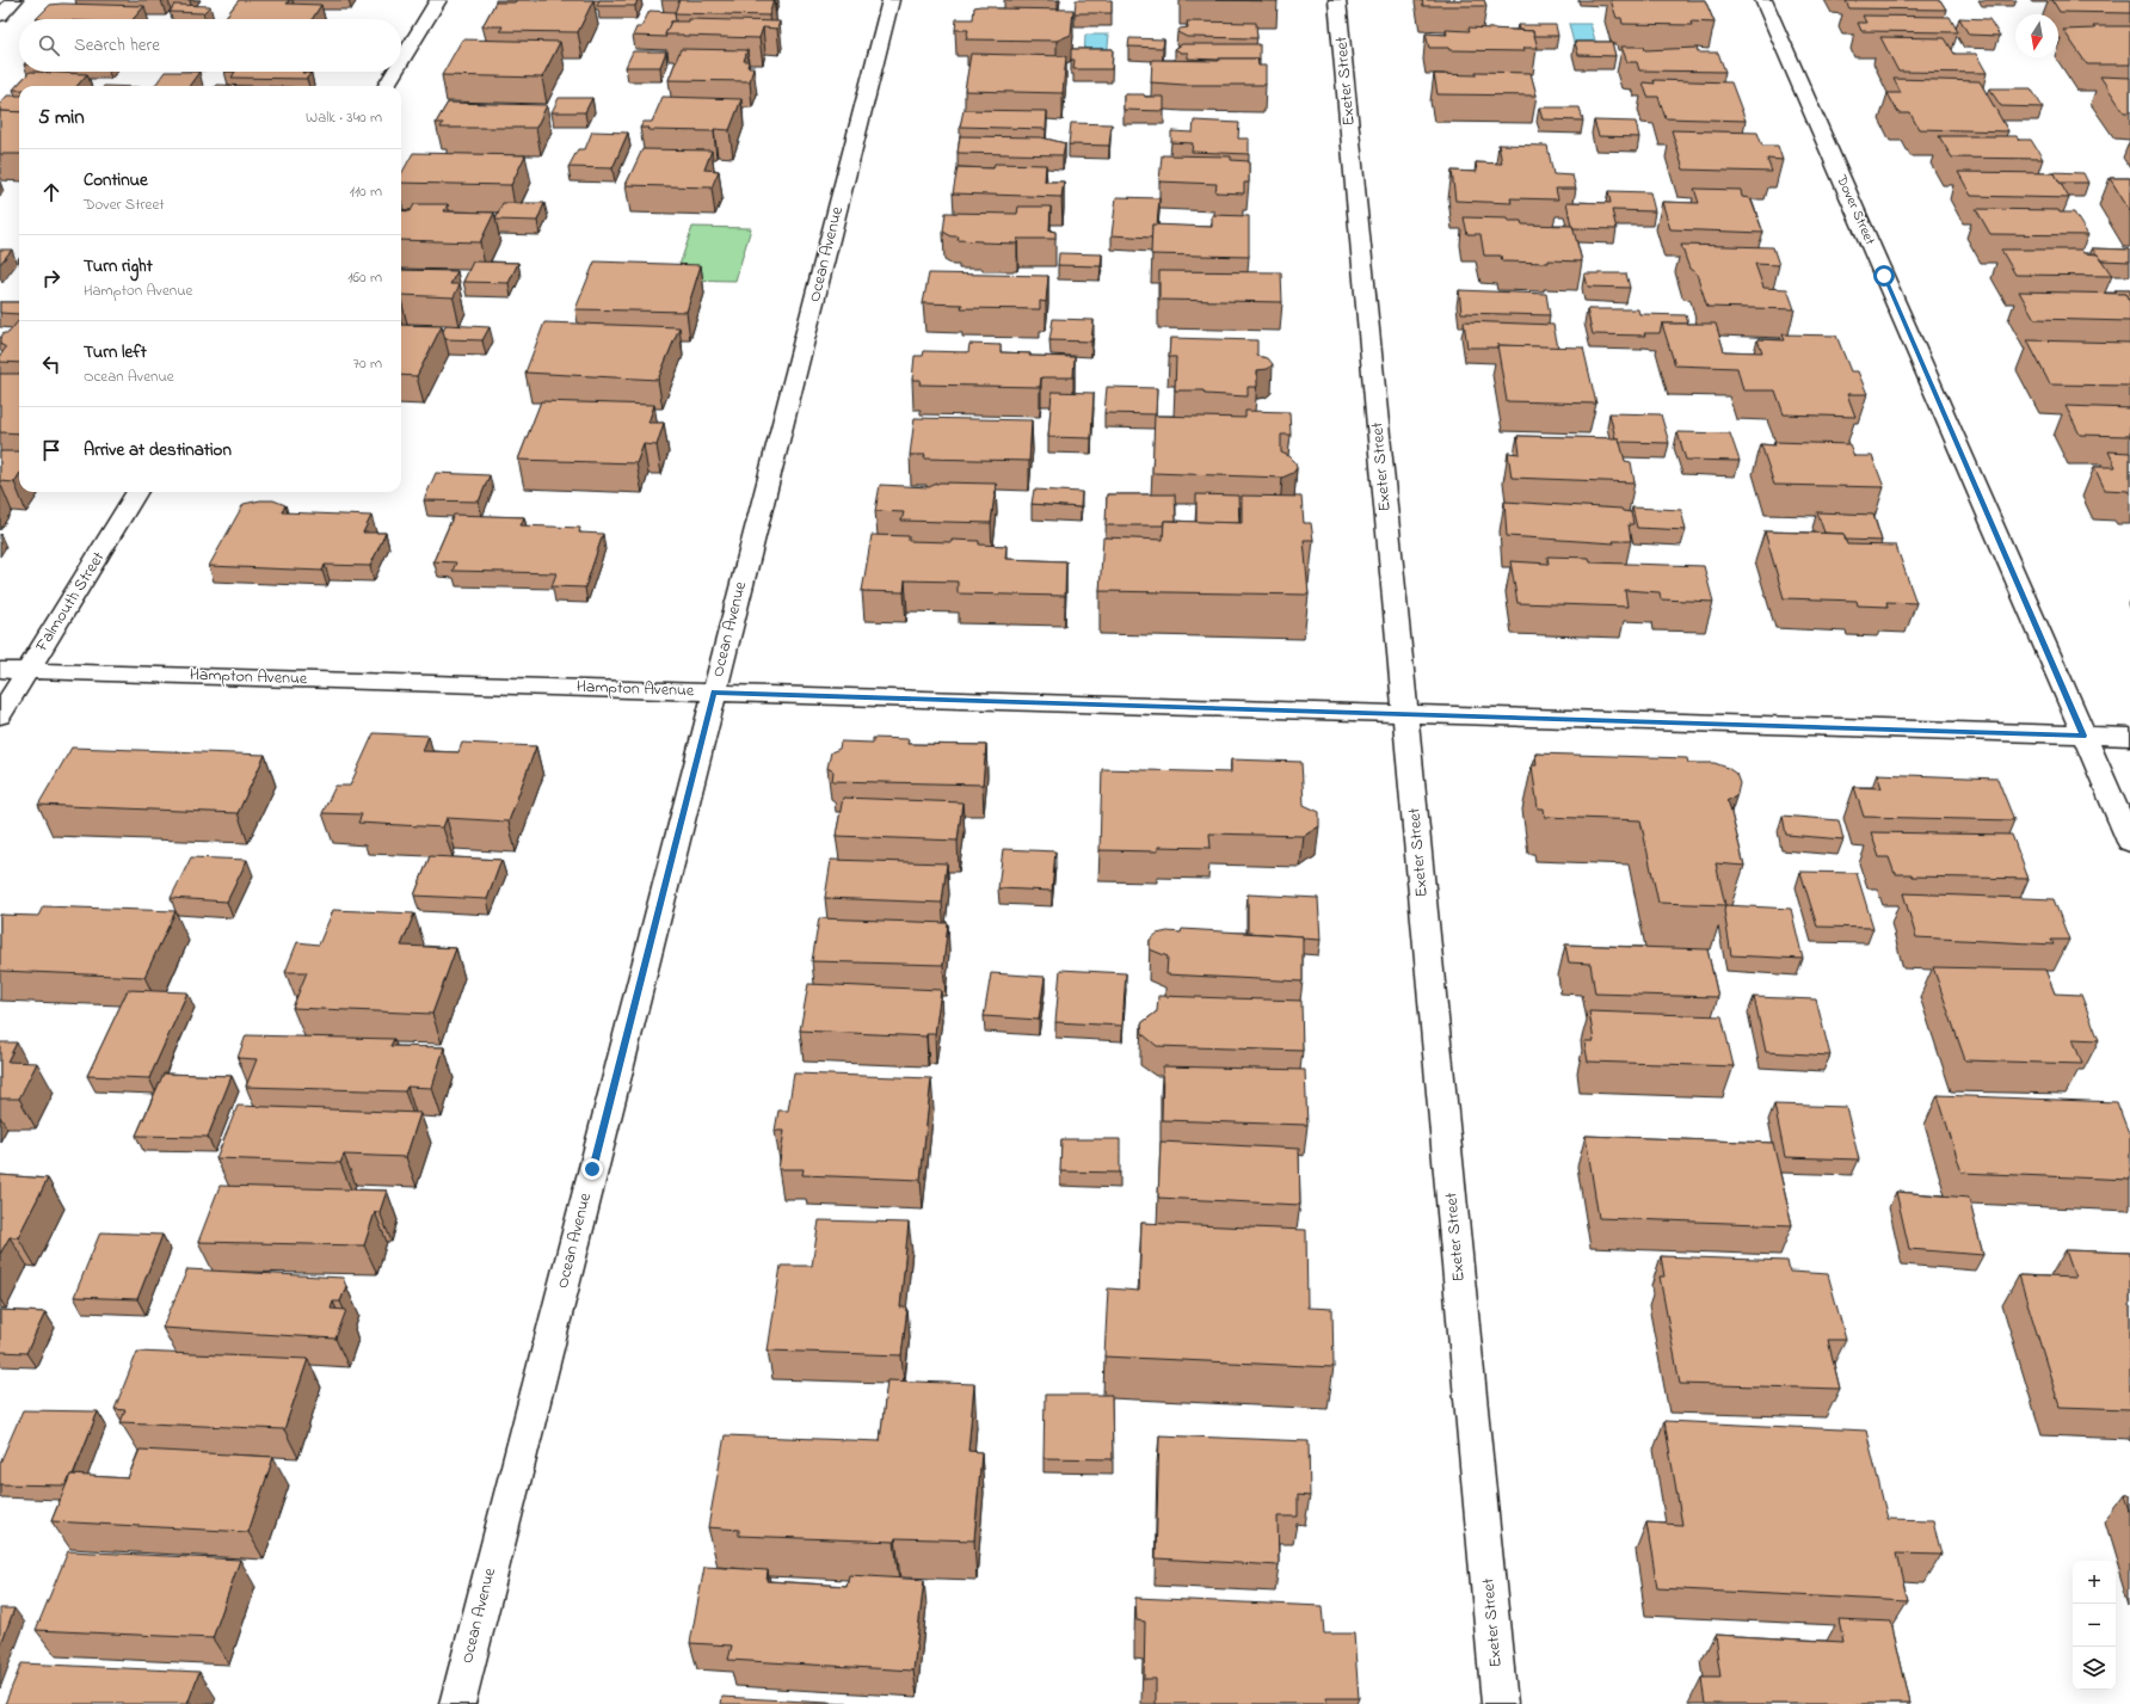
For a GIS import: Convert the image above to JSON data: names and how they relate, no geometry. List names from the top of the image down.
{
  "streets": {
    "street": [
      "Exeter Street",
      "Dover Street",
      "Ocean Avenue",
      "Falmouth Street",
      "Hampton Avenue"
    ]
  },
  "crossings": [
    ["Exeter Street", "Hampton Avenue"],
    ["Dover Street", "Hampton Avenue"],
    ["Ocean Avenue", "Hampton Avenue"],
    ["Falmouth Street", "Hampton Avenue"]
  ],
  "north": "bottom",
  "page": {
    "search": "Search here",
    "heading": ["5 min", "Walk · 340 m"],
    "list": [
      ["Continue", "Dover Street", "110 m"],
      ["Turn right", "Hampton Avenue", "160 m"],
      ["Turn left", "Ocean Avenue", "70 m"],
      "Arrive at destination"
    ],
    "map_buttons": ["+", "−"]
  }
}
